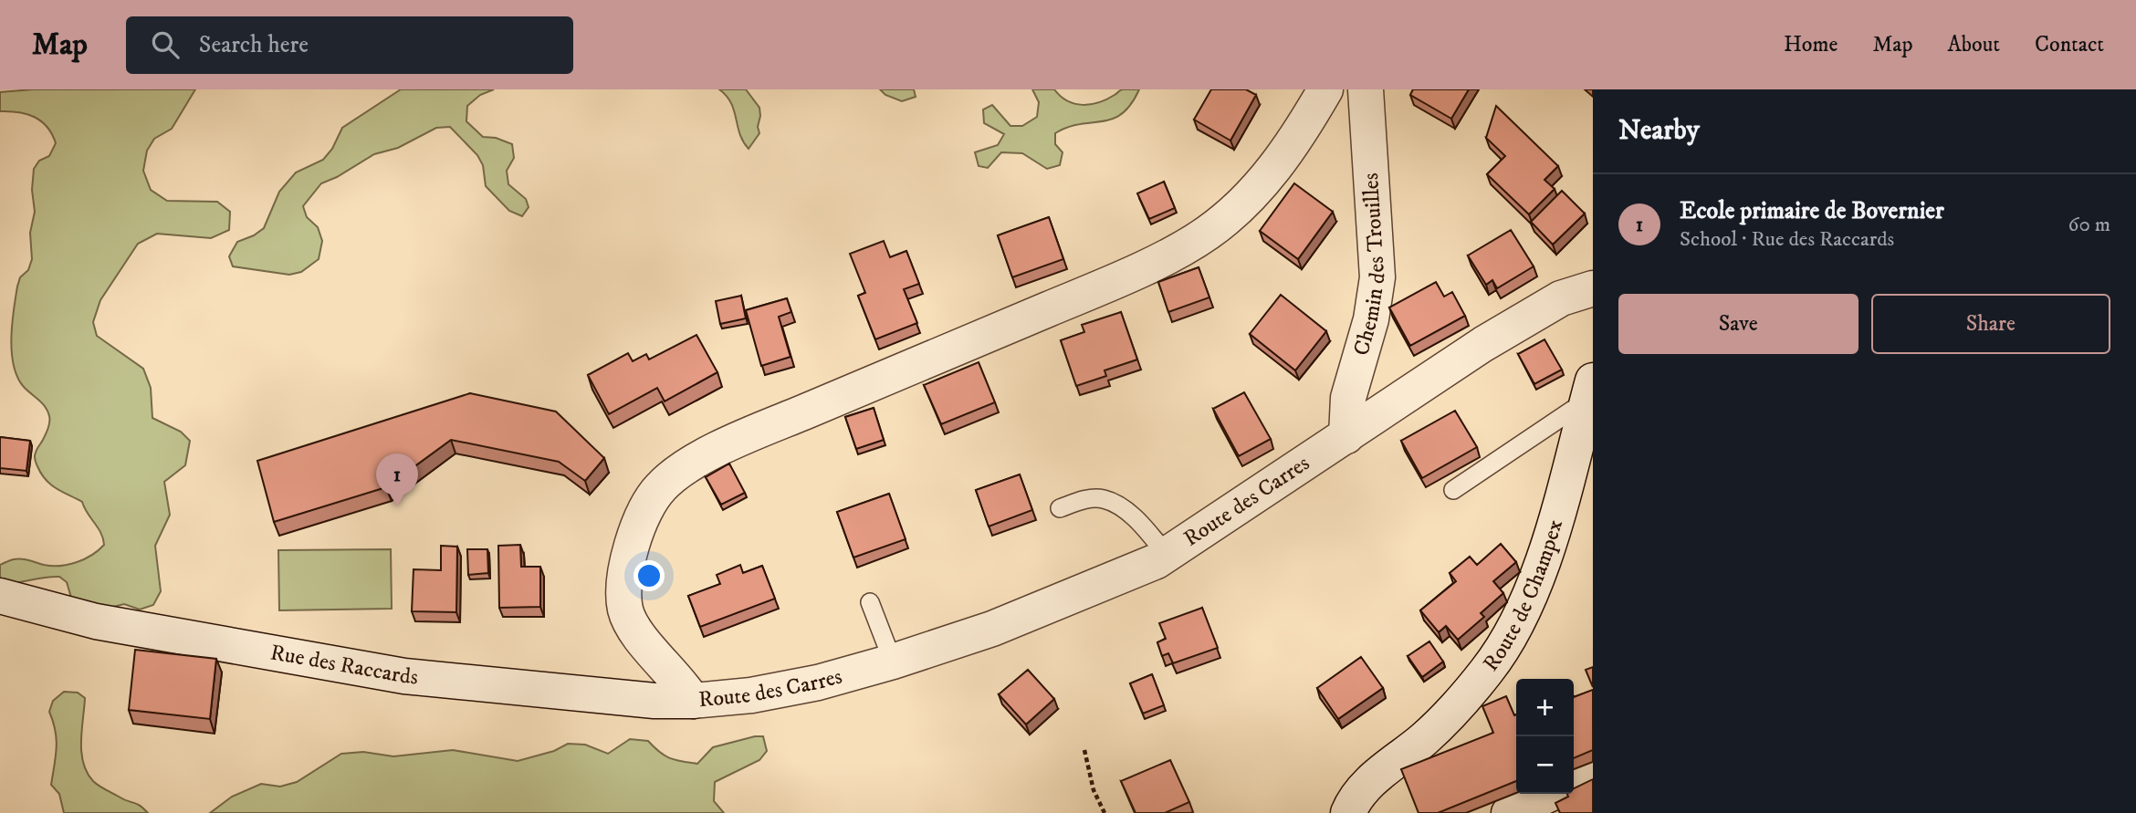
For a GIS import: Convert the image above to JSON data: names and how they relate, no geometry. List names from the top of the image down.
{
  "streets": {
    "street": [
      "Chemin des Trouilles",
      "Route des Carres",
      "Route de Champex",
      "Rue des Raccards"
    ]
  },
  "crossings": [
    ["Chemin des Trouilles", "Route des Carres"],
    ["Route des Carres", "Rue des Raccards"]
  ],
  "page": {
    "header": "Map",
    "search": "Search here",
    "nav": [
      "Home",
      "Map",
      "About",
      "Contact"
    ],
    "heading": "Nearby",
    "list": [
      {
        "mark": "1",
        "name": "Ecole primaire de Bovernier",
        "note": "School · Rue des Raccards",
        "value": "60 m"
      }
    ],
    "buttons": ["Save", "Share"],
    "pins": "1",
    "map_buttons": ["+", "−"]
  }
}
